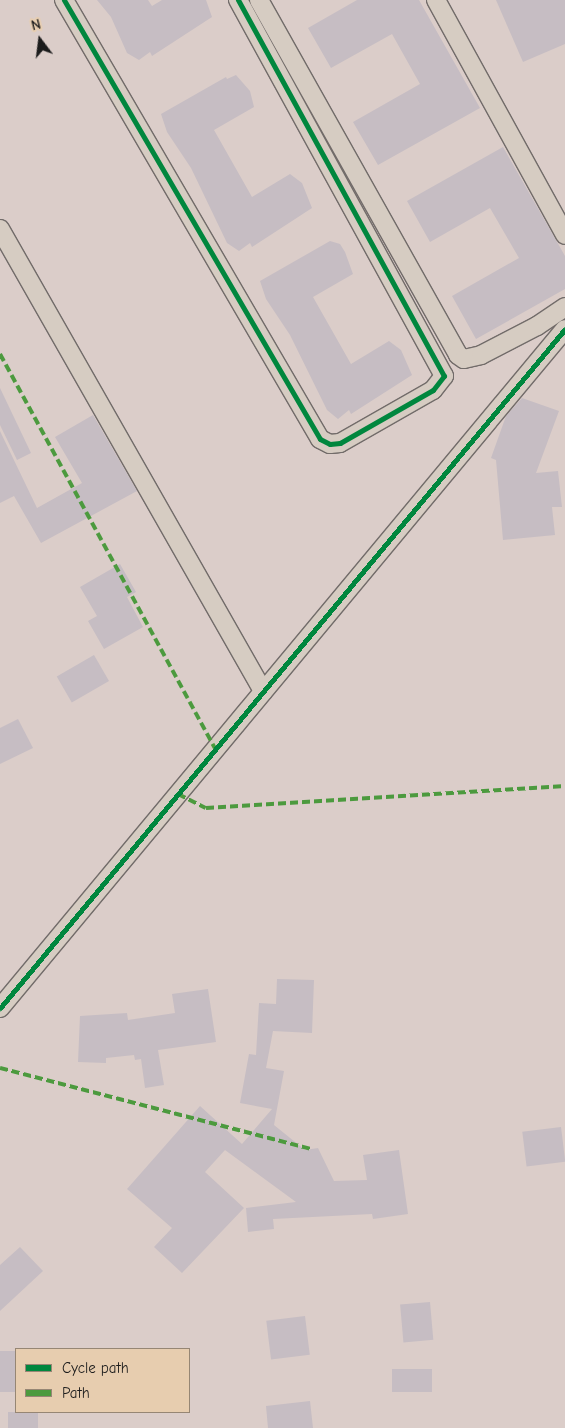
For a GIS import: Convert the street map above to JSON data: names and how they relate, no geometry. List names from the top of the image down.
{
  "legend": ["Cycle path", "Path"],
  "north": "top"
}
